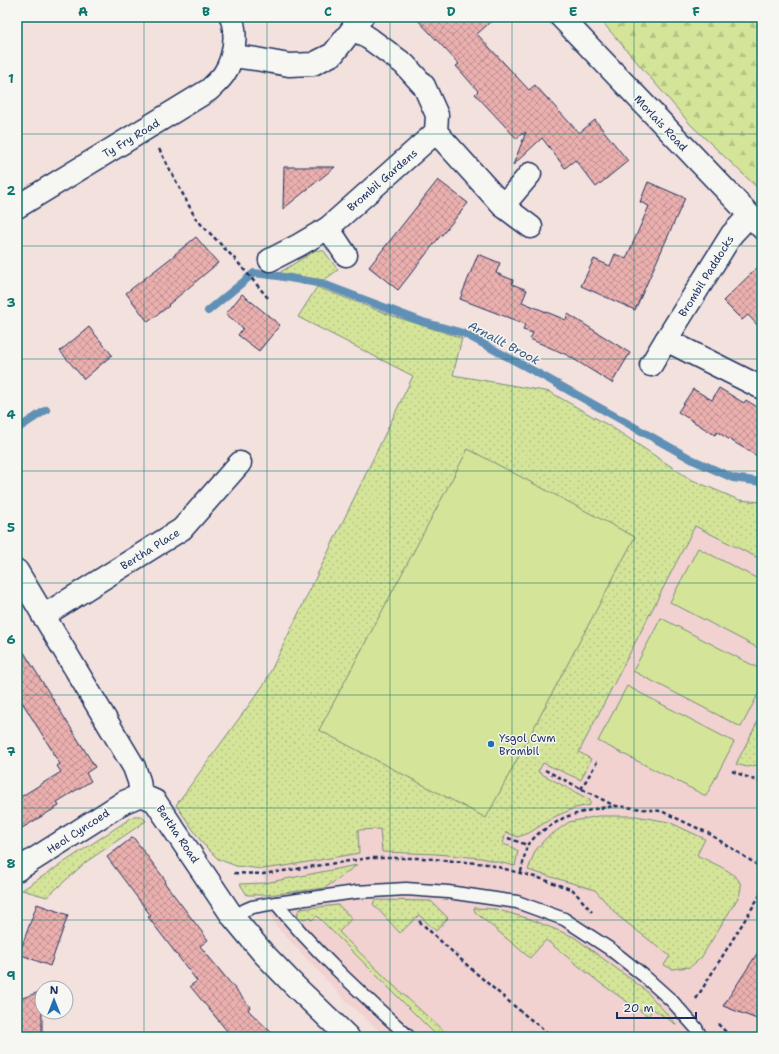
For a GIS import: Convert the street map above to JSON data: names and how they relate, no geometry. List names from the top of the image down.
{
  "streets": {
    "street": [
      "Morlais Road",
      "Ty Fry Road",
      "Brombil Gardens",
      "Brombil Paddocks",
      "Bertha Place",
      "Heol Cyncoed",
      "Bertha Road"
    ]
  },
  "crossings": [
    ["Morlais Road", "Brombil Paddocks"],
    ["Heol Cyncoed", "Bertha Road"]
  ],
  "water": ["Arnallt Brook"],
  "places": ["Ysgol Cwm Brombil"],
  "scale_bar": "20 m",
  "north": "top",
  "grid": {
    "columns": [
      "A",
      "B",
      "C",
      "D",
      "E",
      "F"
    ],
    "rows": [
      "1",
      "2",
      "3",
      "4",
      "5",
      "6",
      "7",
      "8",
      "9"
    ]
  }
}
